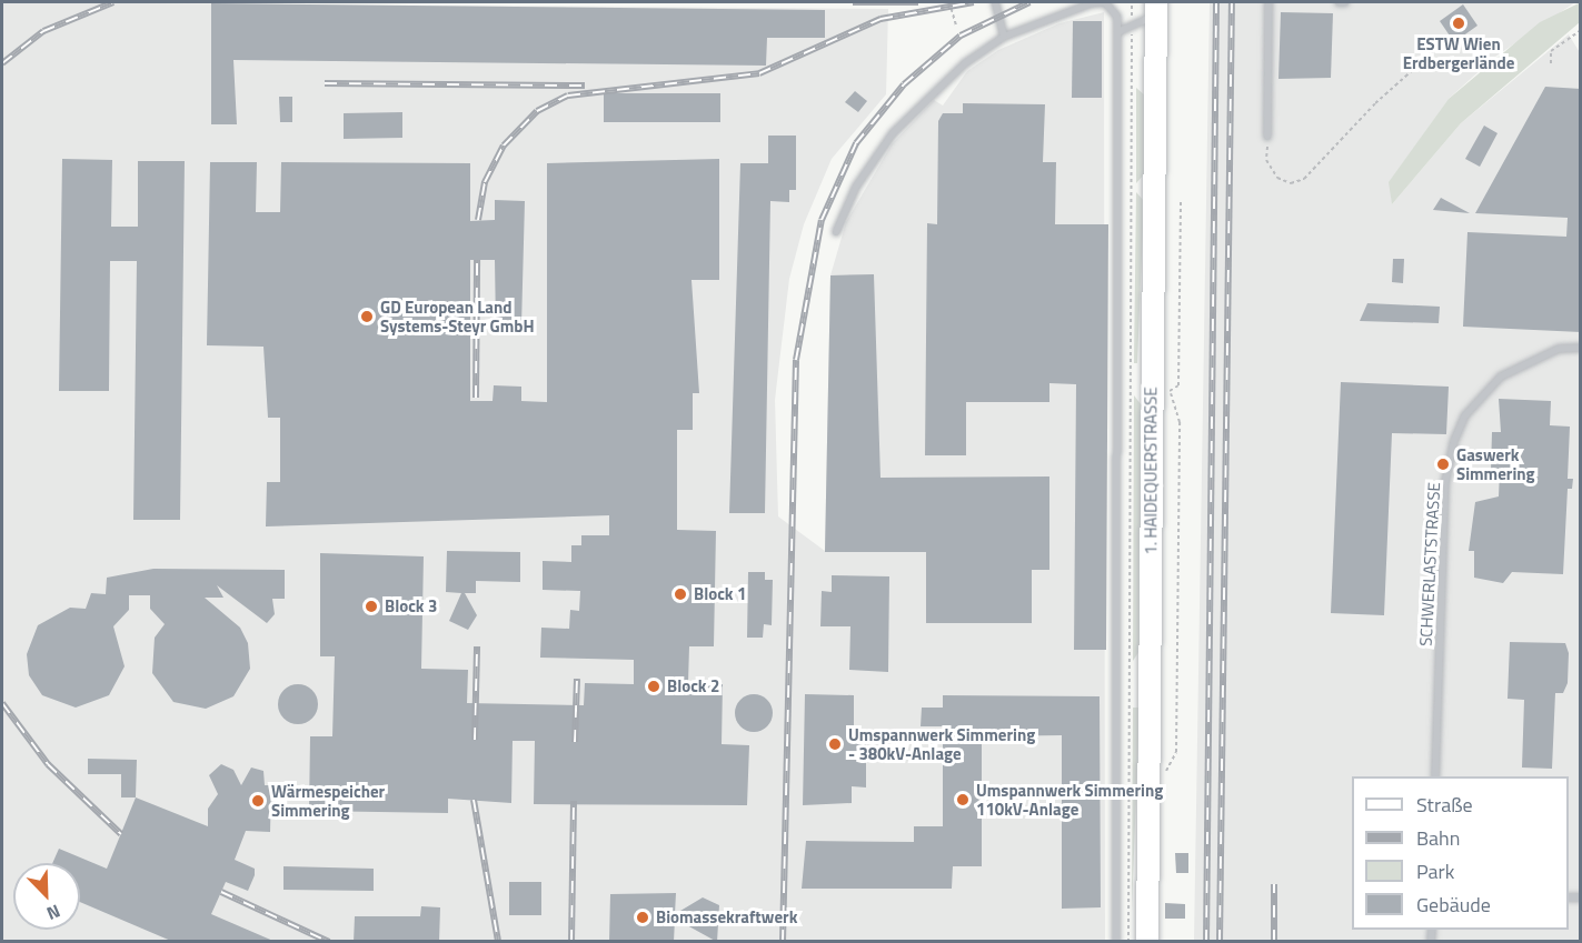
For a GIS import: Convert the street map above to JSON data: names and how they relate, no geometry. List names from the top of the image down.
{
  "streets": {
    "main road": ["1. HAIDEQUERSTRASSE"],
    "lane": ["SCHWERLASTSTRASSE"]
  },
  "places": [
    "ESTW Wien Erdbergerlände",
    "GD European Land Systems-Steyr GmbH",
    "Gaswerk Simmering",
    "Block 1",
    "Block 3",
    "Block 2",
    "Umspannwerk Simmering - 380kV-Anlage",
    "Umspannwerk Simmering 110kV-Anlage",
    "Wärmespeicher Simmering",
    "Biomassekraftwerk"
  ],
  "legend": [
    "Straße",
    "Bahn",
    "Park",
    "Gebäude"
  ],
  "north": "bottom right"
}
